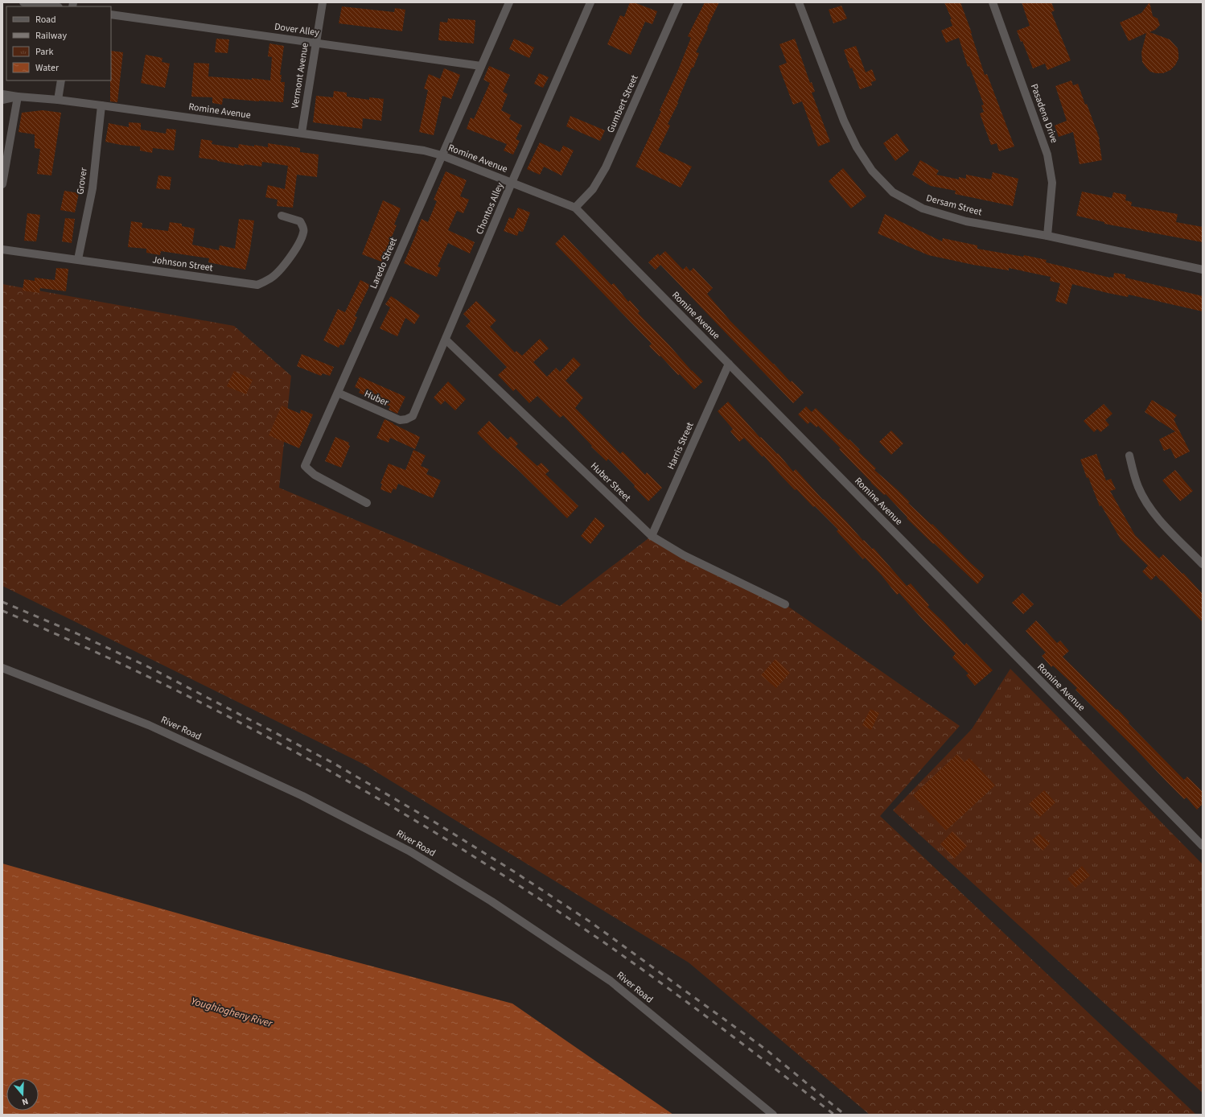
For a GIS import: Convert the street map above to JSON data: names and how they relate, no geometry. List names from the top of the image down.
{
  "streets": {
    "street": [
      "Dover Alley",
      "Vermont Avenue",
      "Gumbert Street",
      "Romine Avenue",
      "Pasadena Drive",
      "Grover",
      "Dersam Street",
      "Chontos Alley",
      "Laredo Street",
      "Johnson Street",
      "Huber",
      "Harris Street",
      "Huber Street",
      "River Road"
    ]
  },
  "crossings": [
    ["Dover Alley", "Vermont Avenue"],
    ["Dover Alley", "Laredo Street"],
    ["Vermont Avenue", "Romine Avenue"],
    ["Gumbert Street", "Romine Avenue"],
    ["Romine Avenue", "Grover"],
    ["Romine Avenue", "Chontos Alley"],
    ["Romine Avenue", "Laredo Street"],
    ["Romine Avenue", "Harris Street"],
    ["Pasadena Drive", "Dersam Street"],
    ["Grover", "Johnson Street"],
    ["Chontos Alley", "Huber"],
    ["Chontos Alley", "Huber Street"],
    ["Laredo Street", "Huber"],
    ["Harris Street", "Huber Street"]
  ],
  "water": ["Youghiogheny River"],
  "legend": [
    "Road",
    "Railway",
    "Park",
    "Water"
  ],
  "north": "bottom"
}
